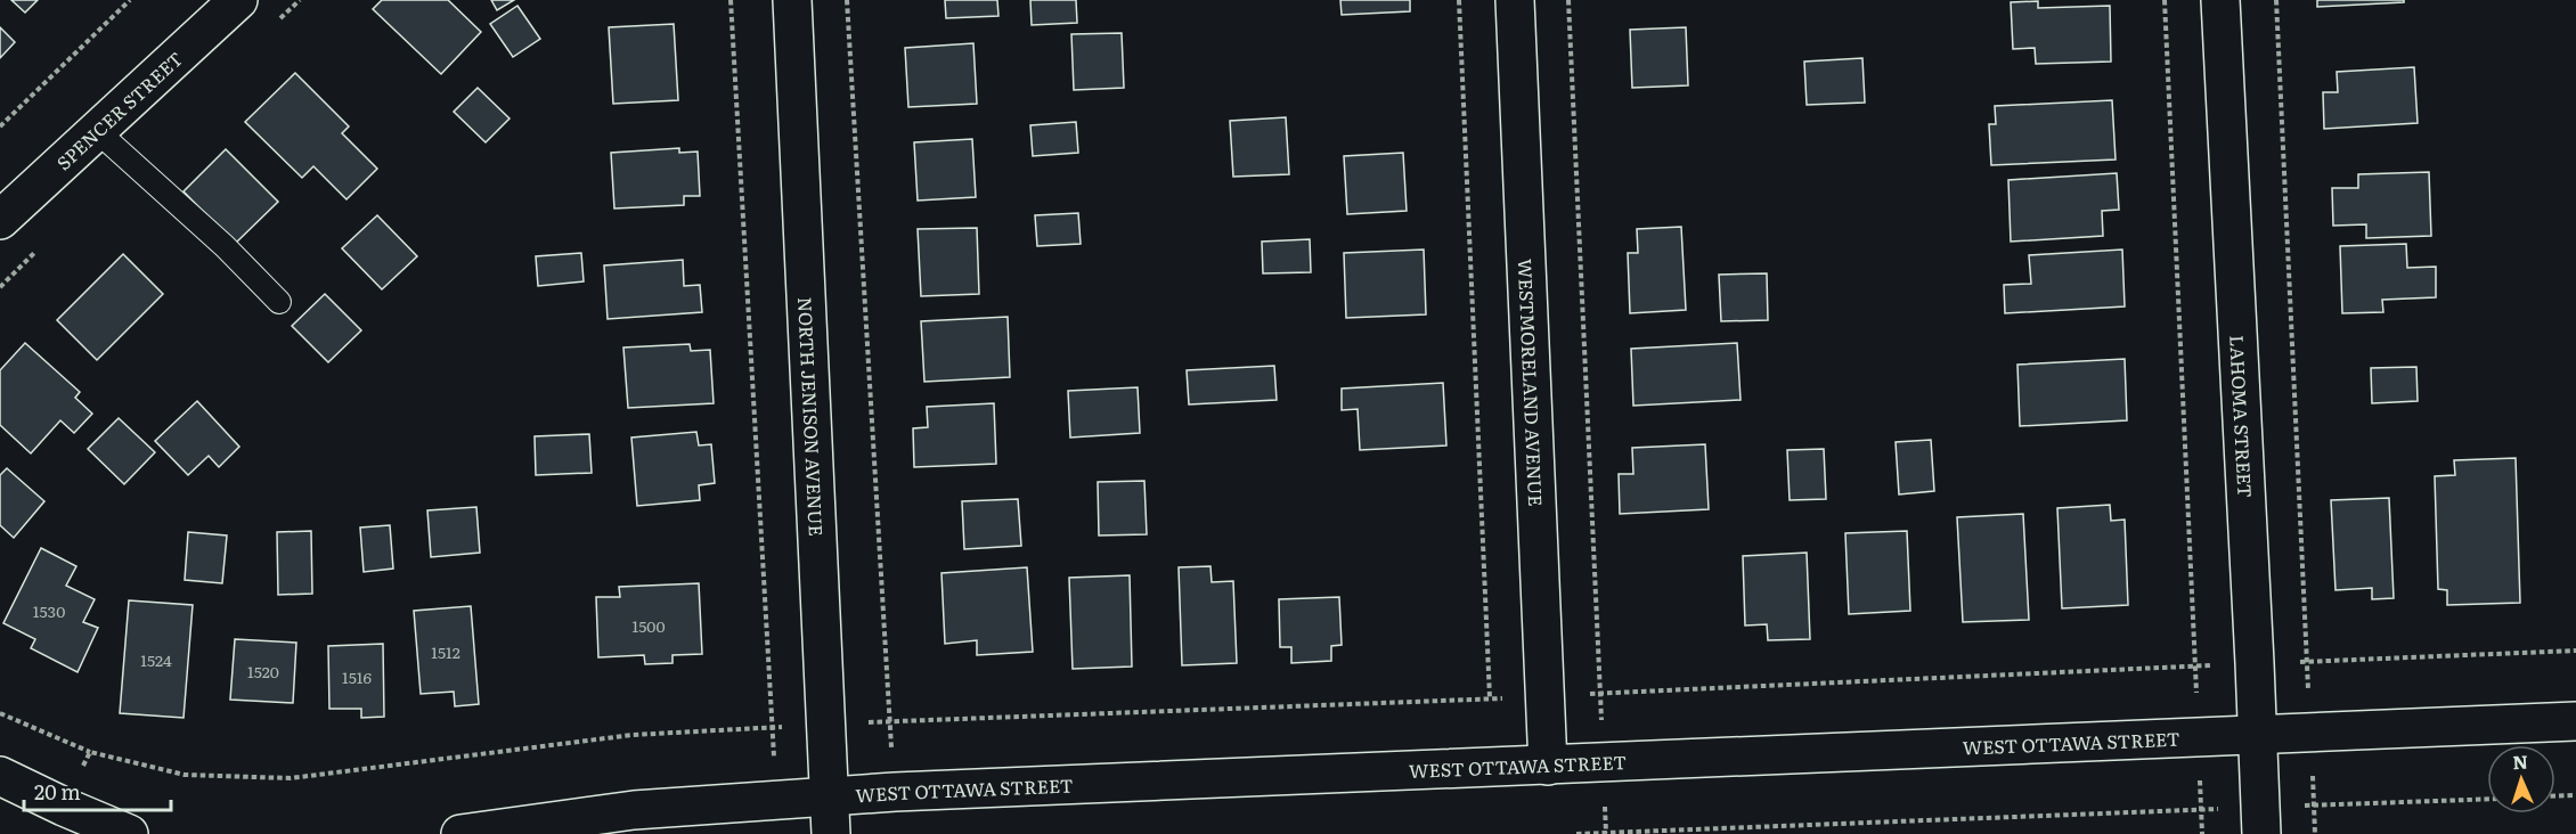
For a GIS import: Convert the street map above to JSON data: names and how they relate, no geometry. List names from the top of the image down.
{
  "streets": {
    "street": [
      "SPENCER STREET",
      "WESTMORELAND AVENUE",
      "NORTH JENISON AVENUE",
      "LAHOMA STREET",
      "WEST OTTAWA STREET"
    ]
  },
  "crossings": [
    ["WESTMORELAND AVENUE", "WEST OTTAWA STREET"],
    ["NORTH JENISON AVENUE", "WEST OTTAWA STREET"],
    ["LAHOMA STREET", "WEST OTTAWA STREET"]
  ],
  "house_numbers": [
    "1530",
    "1500",
    "1512",
    "1524",
    "1520",
    "1516"
  ],
  "scale_bar": "20 m",
  "north": "top"
}
